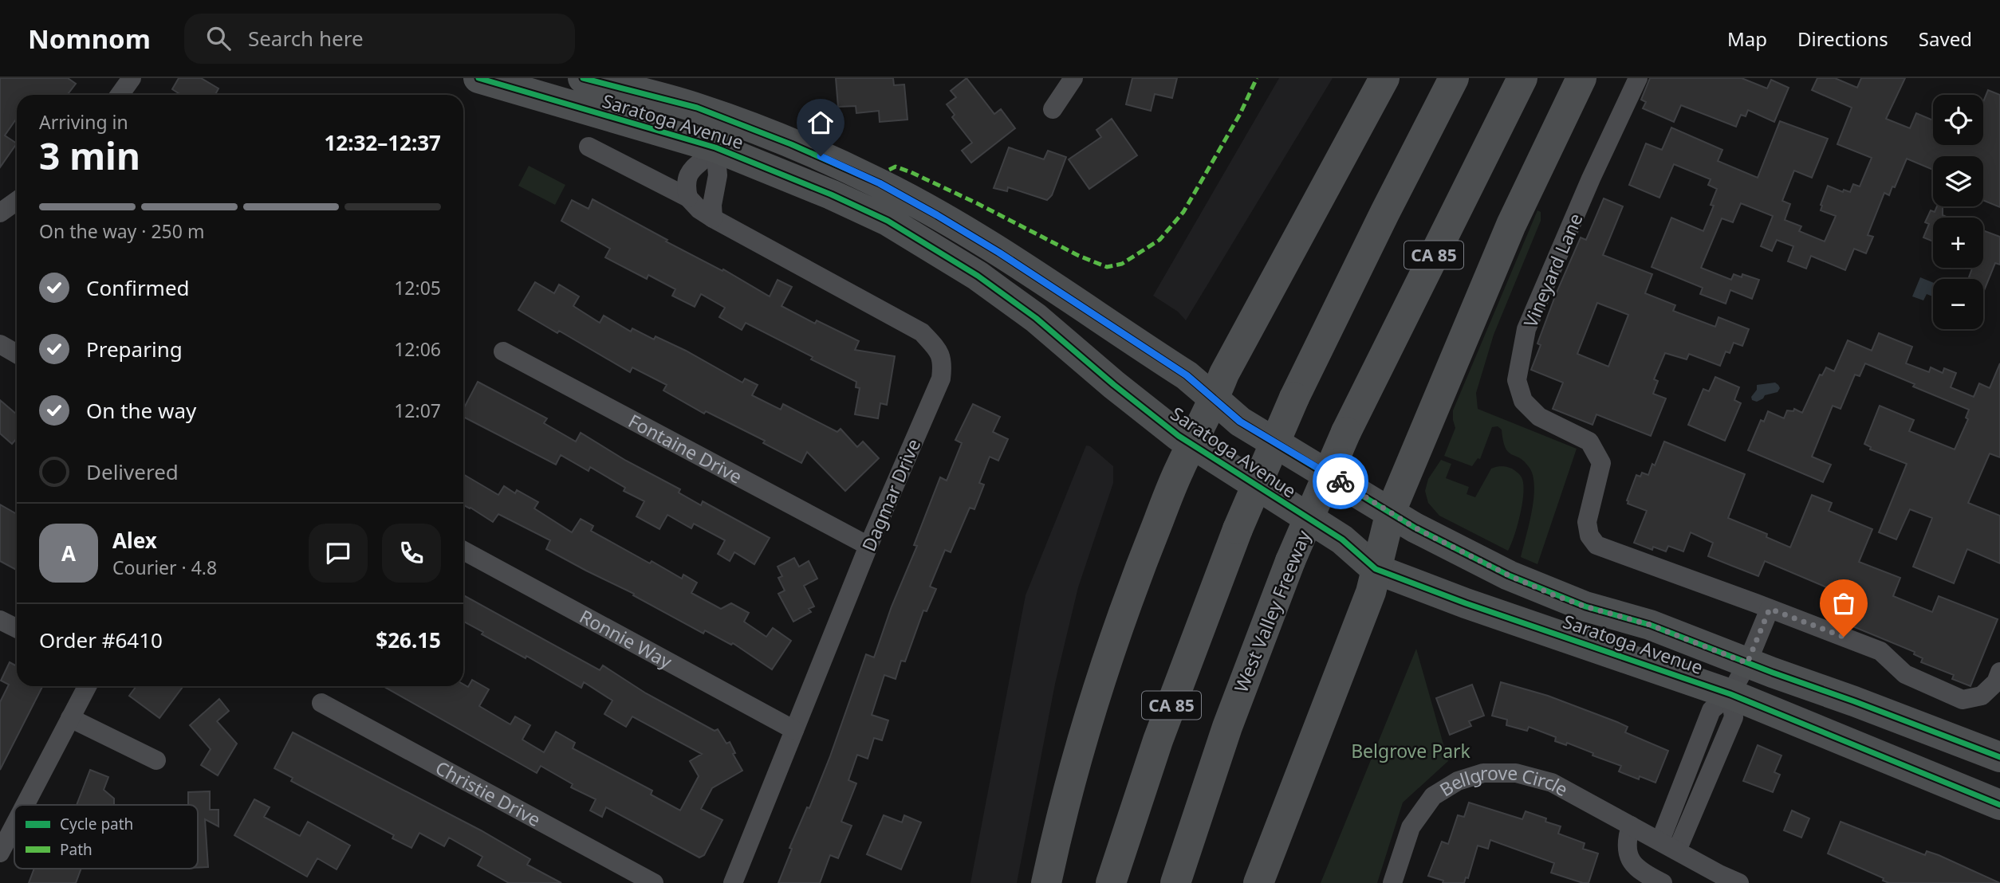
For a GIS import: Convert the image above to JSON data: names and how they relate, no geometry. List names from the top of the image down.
{
  "streets": {
    "main road": ["Saratoga Avenue", "CA 85", "West Valley Freeway"],
    "street": [
      "Vineyard Lane",
      "Fontaine Drive",
      "Dagmar Drive",
      "Ronnie Way",
      "Christie Drive",
      "Bellgrove Circle"
    ]
  },
  "crossings": [
    ["Fontaine Drive", "Dagmar Drive"],
    ["Dagmar Drive", "Ronnie Way"]
  ],
  "parks": ["Belgrove Park"],
  "legend": ["Cycle path", "Path"],
  "page": {
    "header": "Nomnom",
    "search": "Search here",
    "nav": ["Map", "Directions", "Saved"],
    "map_buttons": ["+", "−"],
    "heading": ["3 min", "Arriving in", "12:32–12:37"],
    "panel": [
      "Alex",
      "Courier · 4.8",
      "Order #6410",
      "$26.15"
    ],
    "bar": "On the way · 250 m",
    "list": [
      ["Confirmed", "12:05"],
      ["Preparing", "12:06"],
      ["On the way", "12:07"],
      "Delivered"
    ],
    "round": "A"
  }
}
